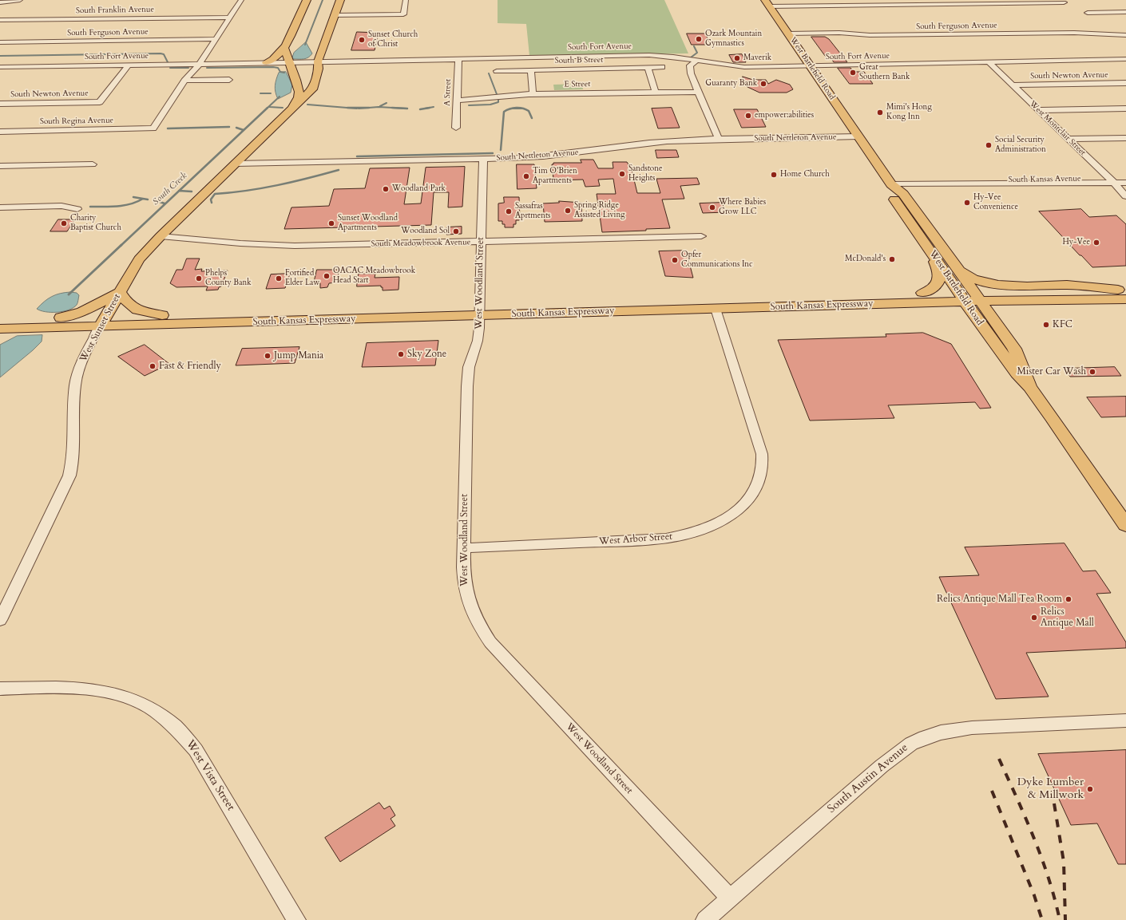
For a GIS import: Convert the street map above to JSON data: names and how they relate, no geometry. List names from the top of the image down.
{
  "streets": {
    "main road": ["West Battlefield Road", "South Kansas Expressway", "West Sunset Street"],
    "street": [
      "South Franklin Avenue",
      "South Ferguson Avenue",
      "South Fort Avenue",
      "South B Street",
      "South Newton Avenue",
      "E Street",
      "A Street",
      "South Regina Avenue",
      "West Montclair Street",
      "South Nettleton Avenue",
      "South Kansas Avenue",
      "South Meadowbrook Avenue",
      "West Woodland Street",
      "West Arbor Street",
      "West Vista Street",
      "South Austin Avenue"
    ]
  },
  "crossings": [
    ["South Ferguson Avenue", "West Battlefield Road"],
    ["South Fort Avenue", "West Battlefield Road"],
    ["South Fort Avenue", "South Newton Avenue"],
    ["South Fort Avenue", "A Street"],
    ["South Fort Avenue", "West Montclair Street"],
    ["South Fort Avenue", "West Sunset Street"],
    ["West Battlefield Road", "South Nettleton Avenue"],
    ["West Battlefield Road", "South Kansas Avenue"],
    ["West Battlefield Road", "South Kansas Expressway"],
    ["South Newton Avenue", "West Montclair Street"],
    ["E Street", "A Street"],
    ["West Montclair Street", "South Kansas Avenue"],
    ["South Nettleton Avenue", "West Woodland Street"],
    ["South Nettleton Avenue", "West Sunset Street"],
    ["South Meadowbrook Avenue", "West Woodland Street"],
    ["South Meadowbrook Avenue", "West Sunset Street"],
    ["West Woodland Street", "South Kansas Expressway"],
    ["West Woodland Street", "West Arbor Street"],
    ["West Woodland Street", "South Austin Avenue"],
    ["South Kansas Expressway", "West Sunset Street"],
    ["South Kansas Expressway", "West Arbor Street"]
  ],
  "water": ["South Creek"],
  "places": [
    "Ozark Mountain Gymnastics",
    "Sunset Church of Christ",
    "Maverik",
    "Great Southern Bank",
    "Guaranty Bank",
    "Mimi's Hong Kong Inn",
    "empower:abilities",
    "Social Security Administration",
    "Sandstone Heights",
    "Home Church",
    "Tim O'Brien Apartments",
    "Woodland Park",
    "Hy-Vee Convenience",
    "Where Babies Grow LLC",
    "Spring Ridge Assisted Living",
    "Sassafras Aprtments",
    "Charity Baptist Church",
    "Sunset Woodland Apartments",
    "Woodland Sol",
    "Hy-Vee",
    "McDonald's",
    "Opfer Communications Inc",
    "OACAC Meadowbrook Head Start",
    "Phelps County Bank",
    "Fortified Elder Law",
    "KFC",
    "Sky Zone",
    "Jump Mania",
    "Fast & Friendly",
    "Mister Car Wash",
    "Relics Antique Mall Tea Room",
    "Relics Antique Mall",
    "Dyke Lumber & Millwork"
  ]
}
